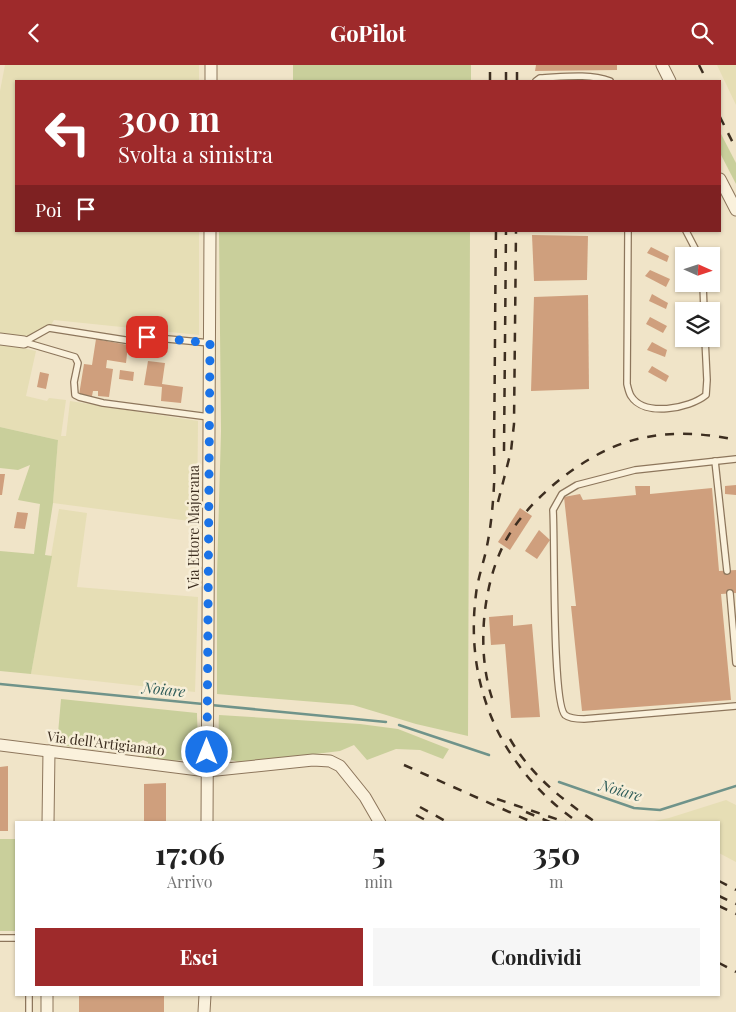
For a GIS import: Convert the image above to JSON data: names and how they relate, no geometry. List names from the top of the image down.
{
  "streets": {
    "street": ["Via Ettore Majorana", "Via dell'Artigianato"]
  },
  "crossings": [
    ["Via Ettore Majorana", "Via dell'Artigianato"]
  ],
  "water": ["Noiare"],
  "north": "right",
  "page": {
    "header": "GoPilot",
    "turn": ["300 m", "Svolta a sinistra"],
    "then": "Poi",
    "eta": [
      "17:06",
      "Arrivo",
      "5",
      "min",
      "350",
      "m"
    ],
    "buttons": ["Esci", "Condividi"]
  }
}
